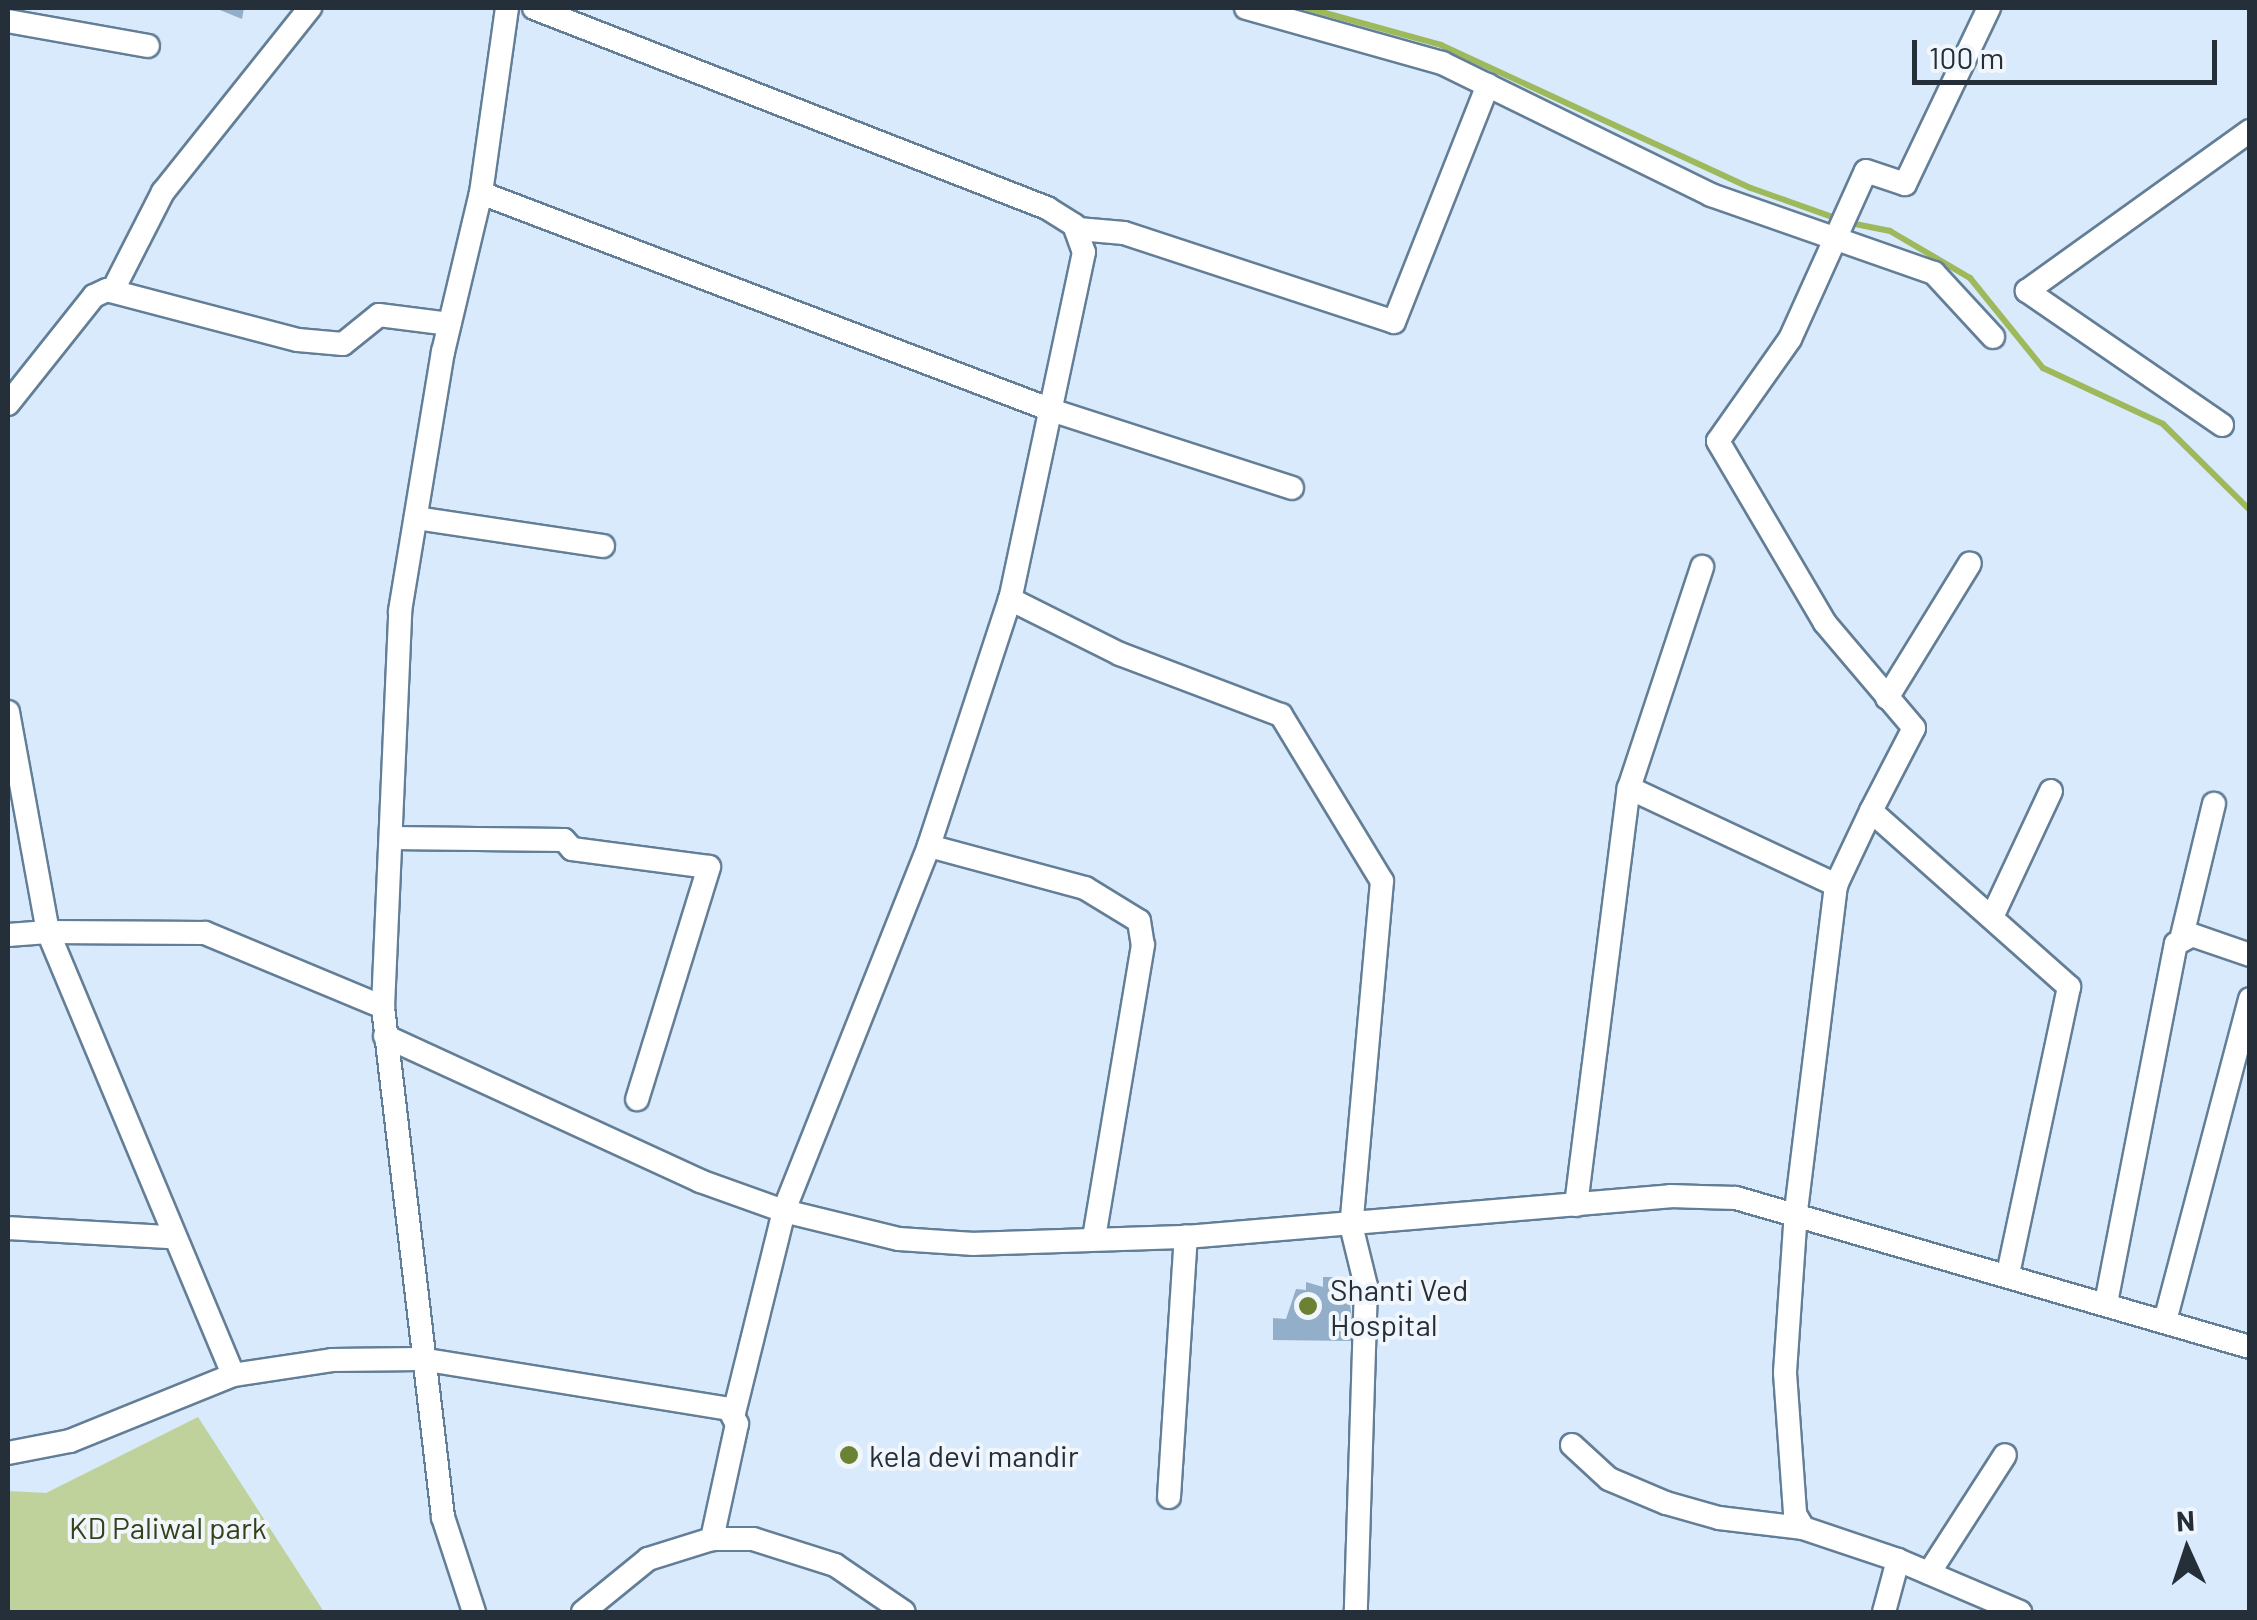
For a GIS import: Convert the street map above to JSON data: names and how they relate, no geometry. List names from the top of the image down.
{
  "parks": ["KD Paliwal park"],
  "places": ["Shanti Ved Hospital", "kela devi mandir"],
  "scale_bar": "100 m",
  "north": "top"
}
